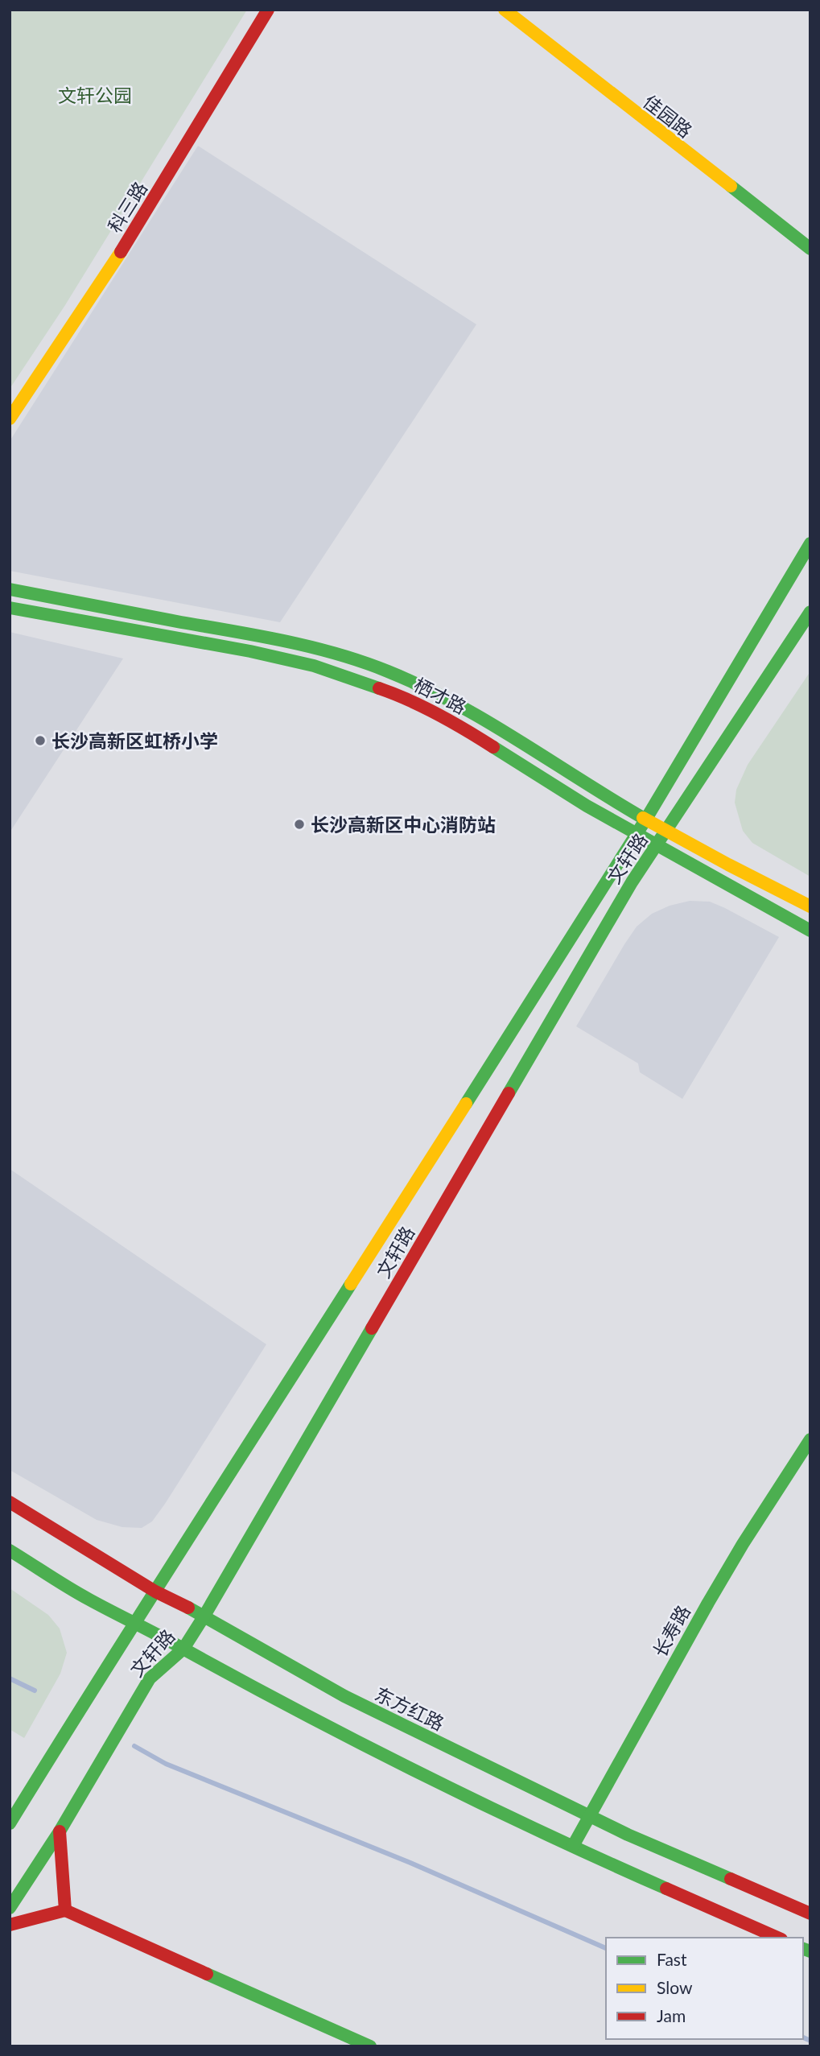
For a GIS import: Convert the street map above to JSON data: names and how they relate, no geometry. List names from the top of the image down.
{
  "streets": {
    "main road": [
      "佳园路",
      "科三路",
      "栖才路",
      "文轩路",
      "长寿路",
      "东方红路"
    ]
  },
  "crossings": [
    ["栖才路", "文轩路"],
    ["文轩路", "东方红路"],
    ["长寿路", "东方红路"]
  ],
  "parks": ["文轩公园"],
  "places": ["长沙高新区虹桥小学", "长沙高新区中心消防站"],
  "legend": ["Fast", "Slow", "Jam"]
}
